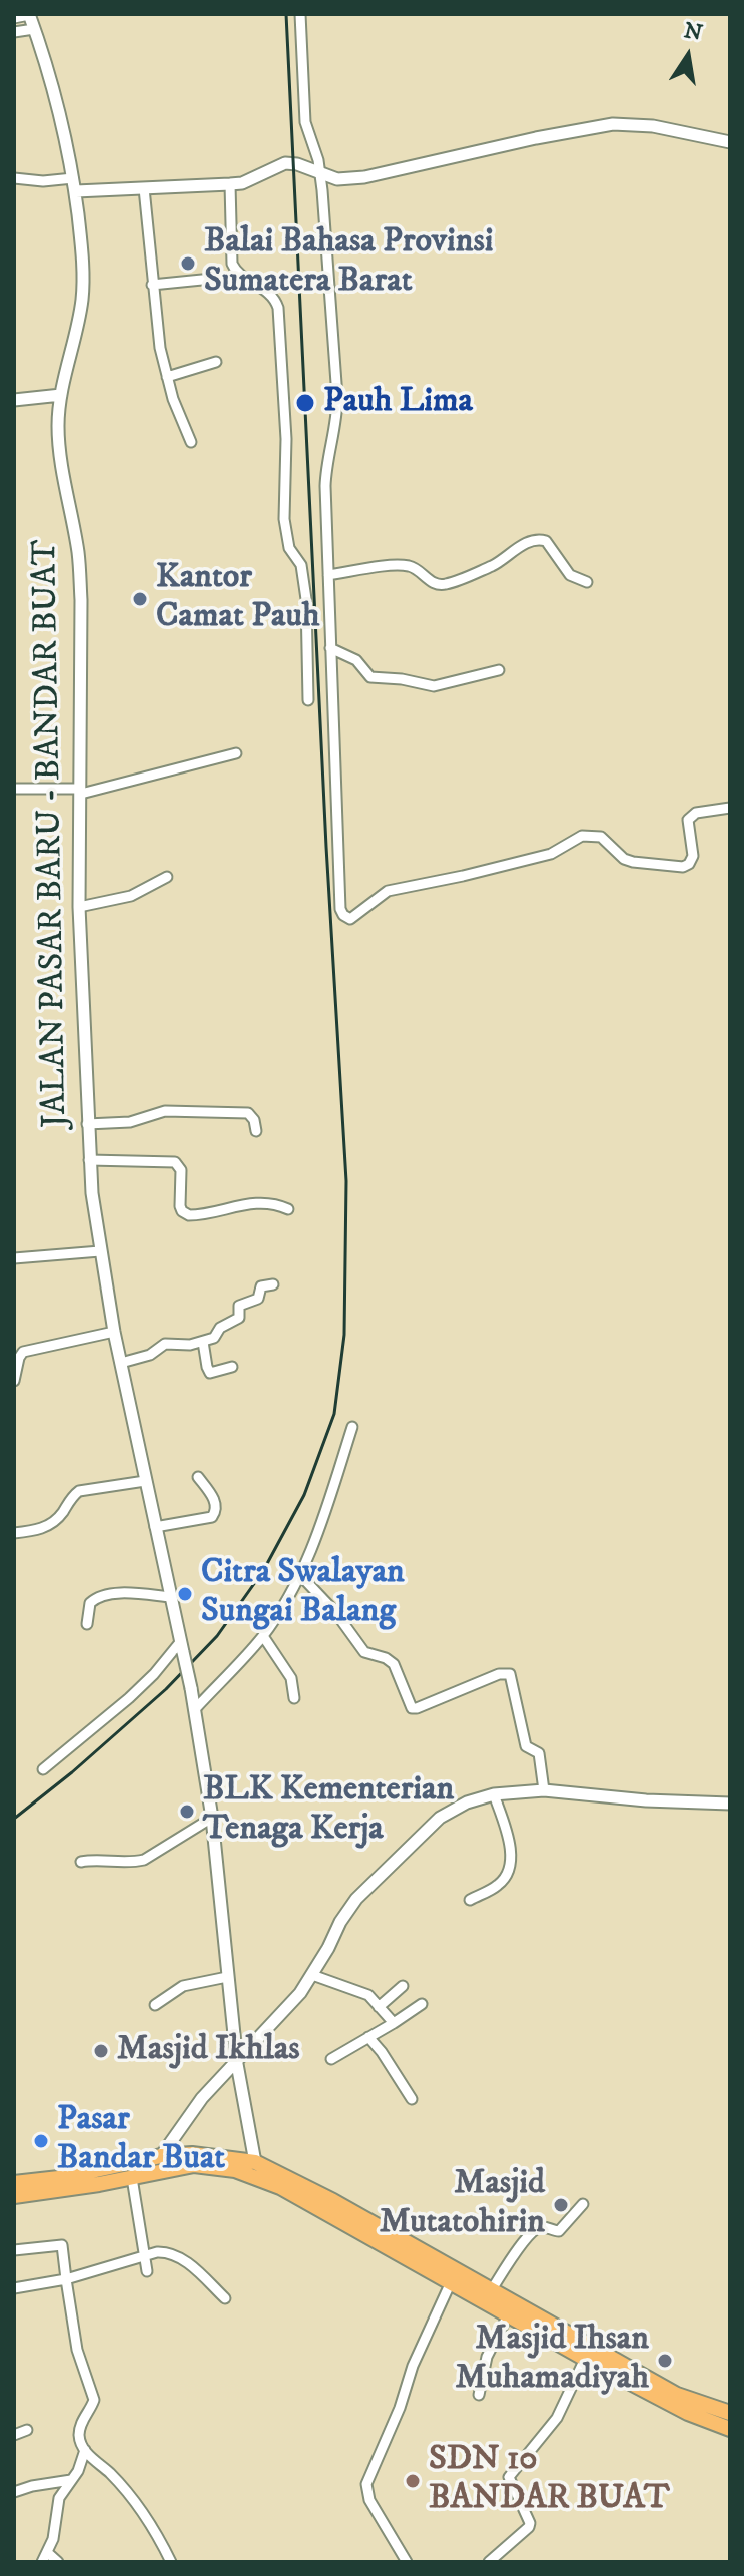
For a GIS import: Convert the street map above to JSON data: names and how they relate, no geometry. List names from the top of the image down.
{
  "streets": {
    "street": ["JALAN PASAR BARU - BANDAR BUAT"]
  },
  "places": [
    "Balai Bahasa Provinsi Sumatera Barat",
    "Pauh Lima",
    "Kantor Camat Pauh",
    "Citra Swalayan Sungai Balang",
    "BLK Kementerian Tenaga Kerja",
    "Masjid Ikhlas",
    "Pasar Bandar Buat",
    "Masjid Mutatohirin",
    "Masjid Ihsan Muhamadiyah",
    "SDN 10 BANDAR BUAT"
  ],
  "north": "top"
}
